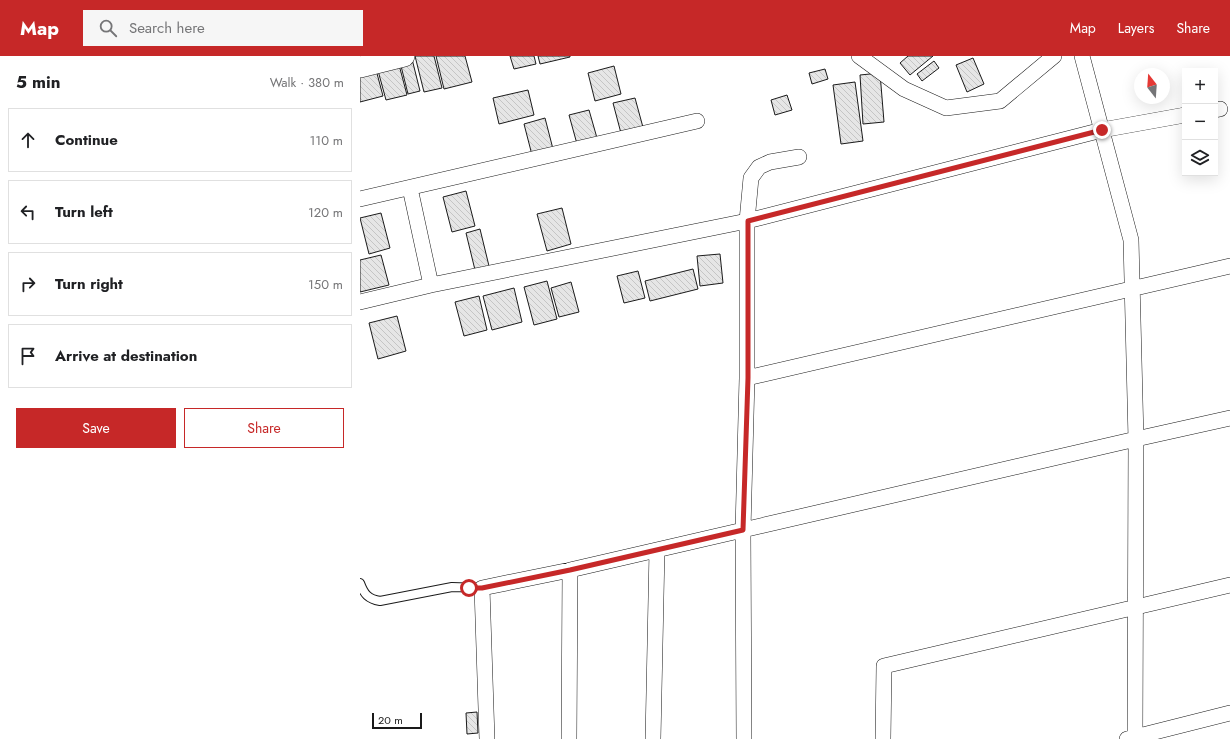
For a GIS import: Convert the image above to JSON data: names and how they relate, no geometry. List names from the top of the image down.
{
  "scale_bar": "20 m",
  "north": "top",
  "page": {
    "header": "Map",
    "search": "Search here",
    "nav": ["Map", "Layers", "Share"],
    "heading": ["5 min", "Walk · 380 m"],
    "map_buttons": ["+", "−"],
    "list": [
      ["Continue", "110 m"],
      ["Turn left", "120 m"],
      ["Turn right", "150 m"],
      "Arrive at destination"
    ],
    "buttons": ["Save", "Share"],
    "scale": "20 m"
  }
}
